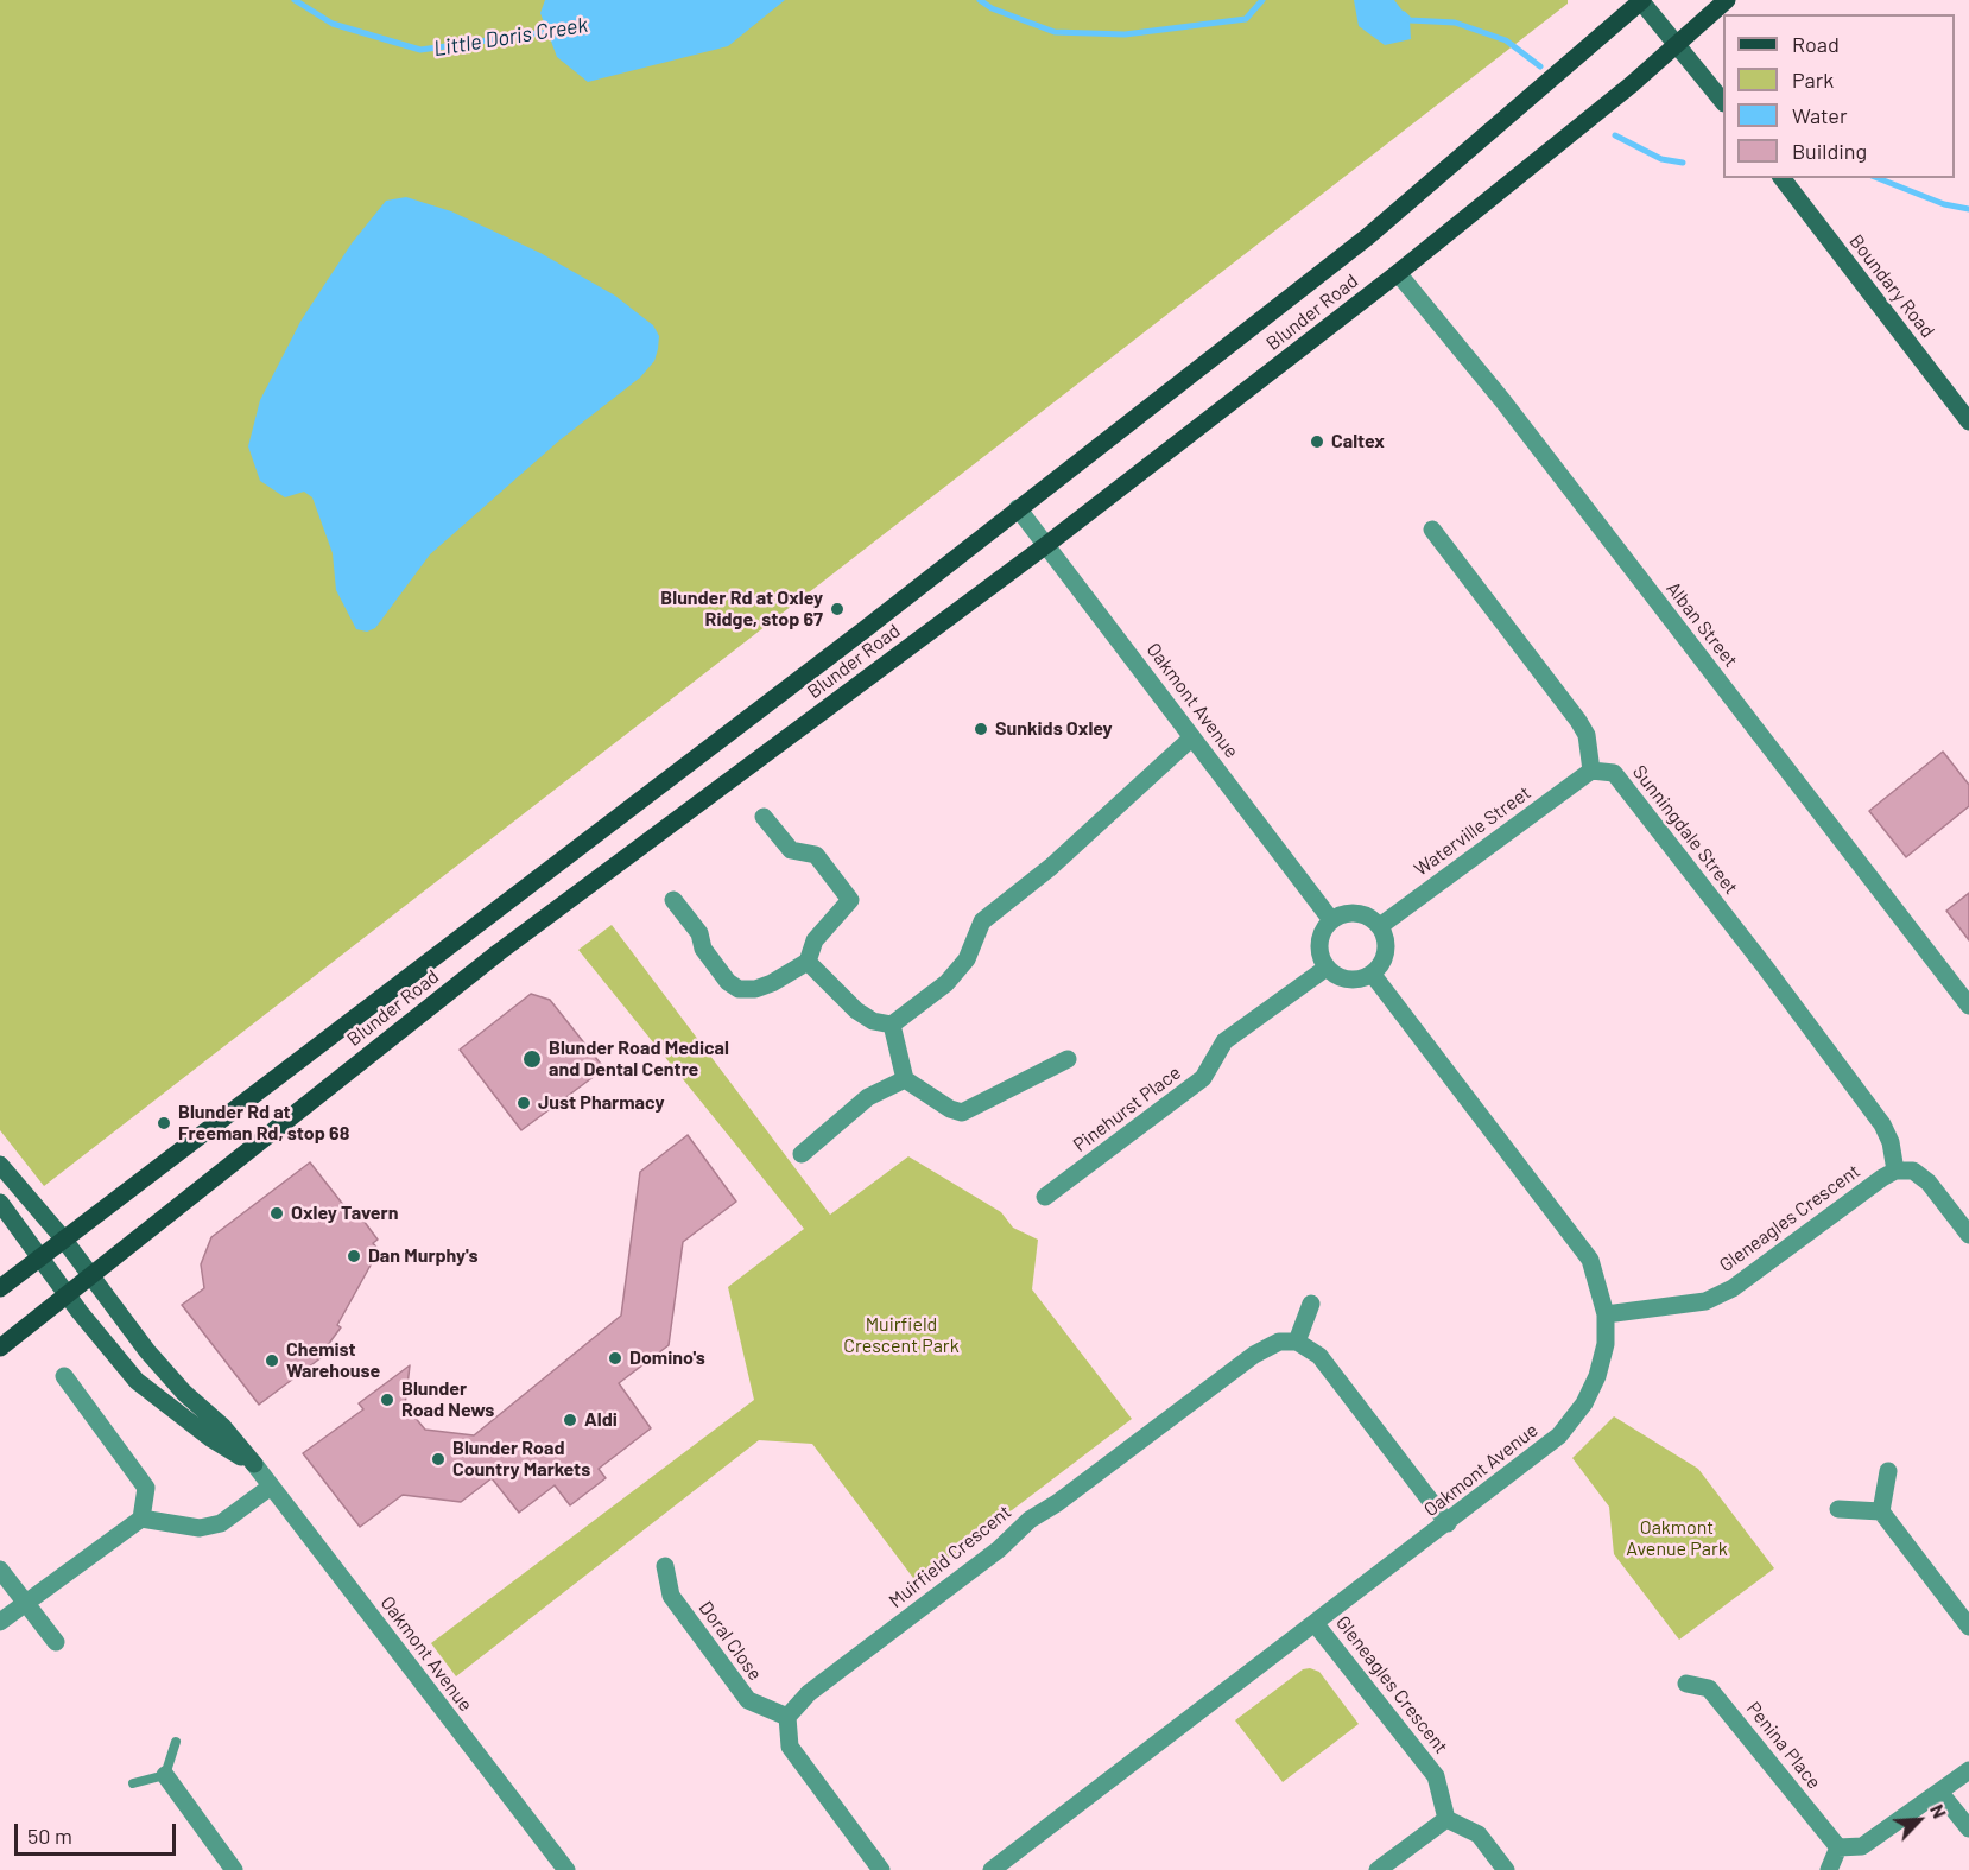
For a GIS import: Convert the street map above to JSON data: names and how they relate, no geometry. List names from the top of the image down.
{
  "streets": {
    "main road": ["Blunder Road"],
    "street": [
      "Boundary Road",
      "Alban Street",
      "Oakmont Avenue",
      "Sunningdale Street",
      "Waterville Street",
      "Pinehurst Place",
      "Gleneagles Crescent",
      "Muirfield Crescent",
      "Doral Close",
      "Penina Place"
    ]
  },
  "crossings": [
    ["Blunder Road", "Alban Street"],
    ["Blunder Road", "Oakmont Avenue"],
    ["Oakmont Avenue", "Waterville Street"],
    ["Oakmont Avenue", "Pinehurst Place"],
    ["Oakmont Avenue", "Gleneagles Crescent"],
    ["Sunningdale Street", "Waterville Street"],
    ["Sunningdale Street", "Gleneagles Crescent"],
    ["Waterville Street", "Pinehurst Place"],
    ["Muirfield Crescent", "Doral Close"]
  ],
  "water": ["Little Doris Creek"],
  "parks": ["Muirfield Crescent Park", "Oakmont Avenue Park"],
  "places": [
    "Caltex",
    "Blunder Rd at Oxley Ridge, stop 67",
    "Sunkids Oxley",
    "Blunder Road Medical and Dental Centre",
    "Just Pharmacy",
    "Blunder Rd at Freeman Rd, stop 68",
    "Oxley Tavern",
    "Dan Murphy's",
    "Domino's",
    "Chemist Warehouse",
    "Blunder Road News",
    "Aldi",
    "Blunder Road Country Markets"
  ],
  "legend": [
    "Road",
    "Park",
    "Water",
    "Building"
  ],
  "scale_bar": "50 m",
  "north": "top right"
}
